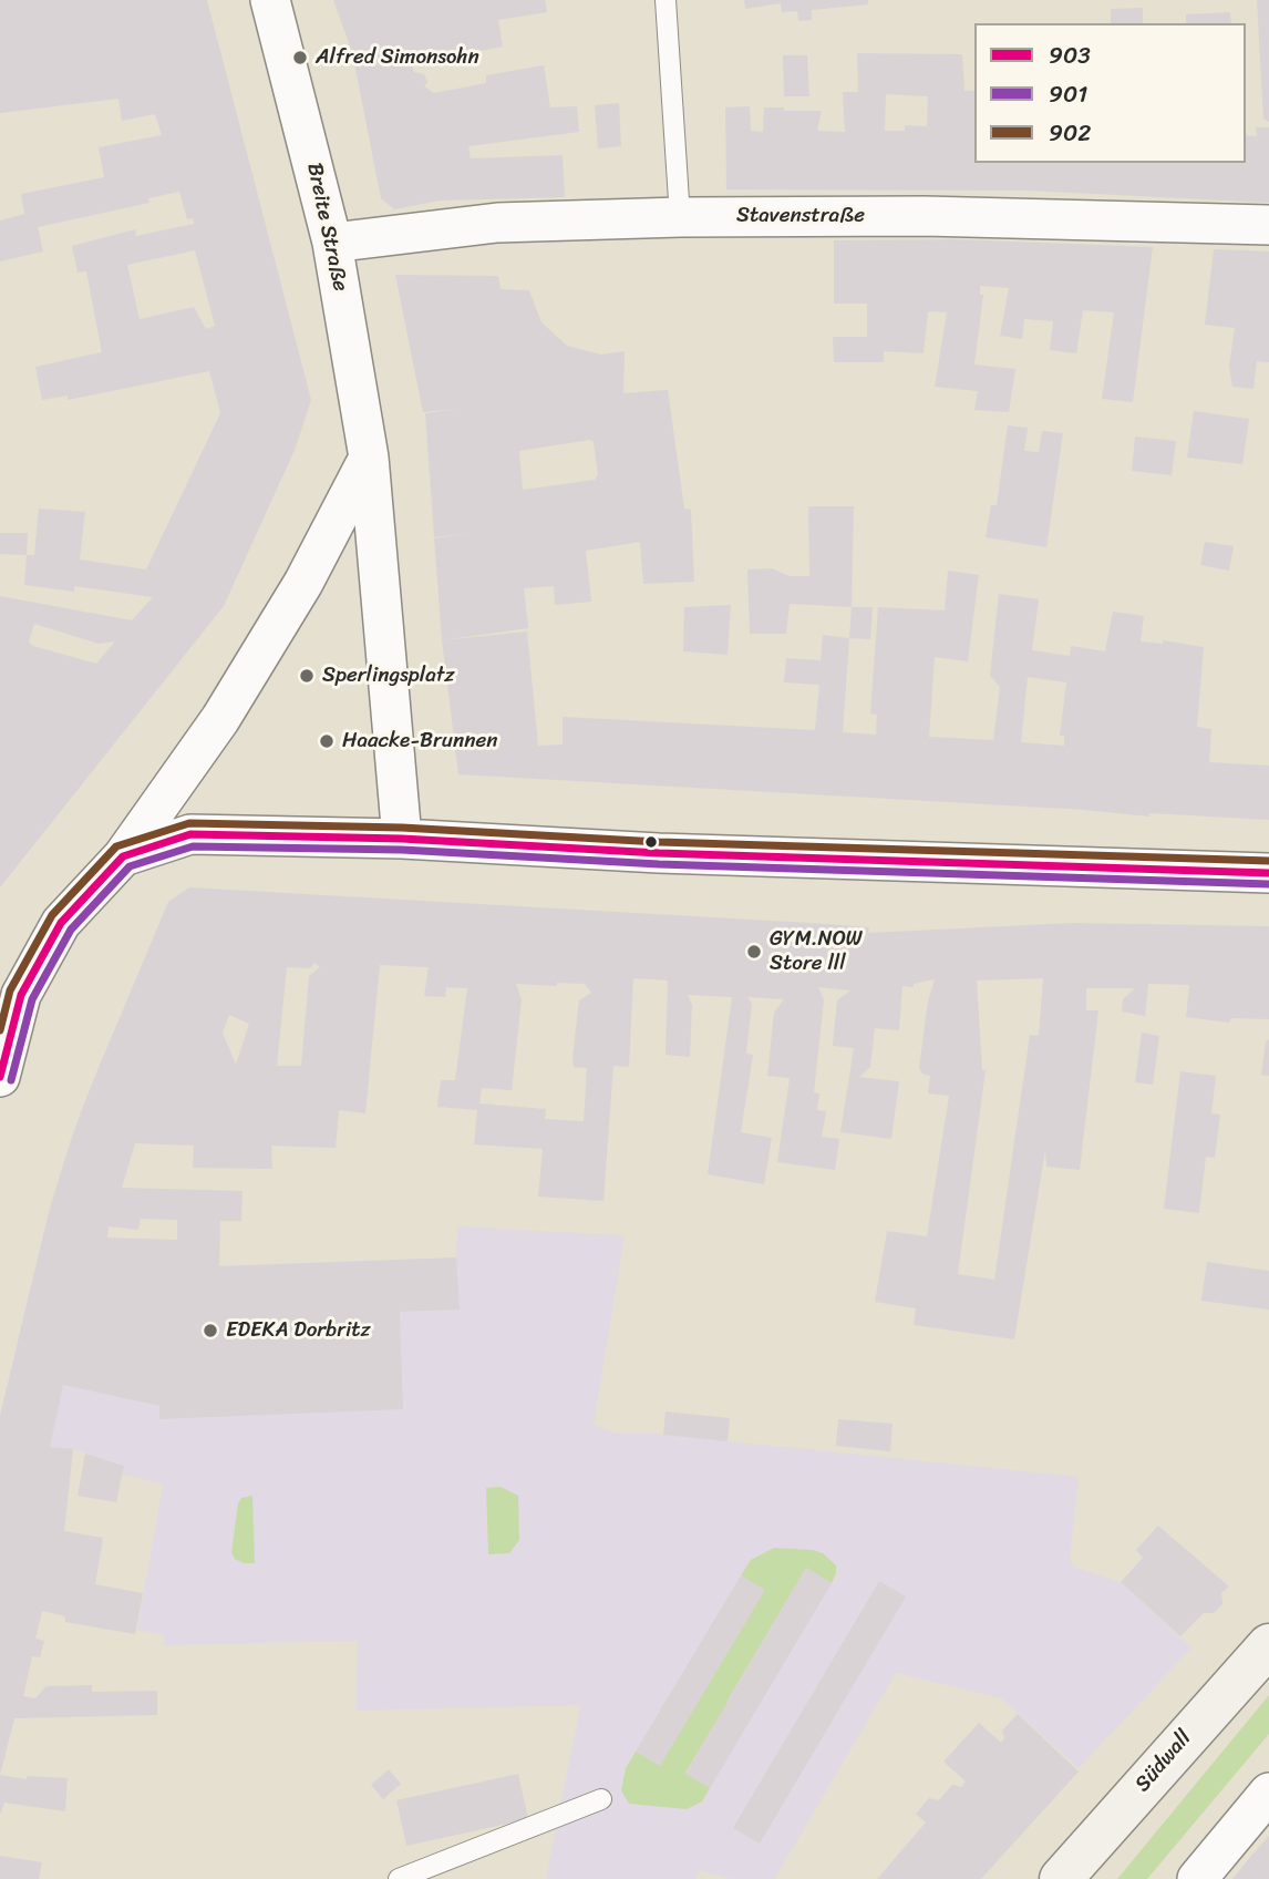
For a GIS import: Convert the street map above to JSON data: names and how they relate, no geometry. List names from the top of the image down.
{
  "streets": {
    "main road": ["Südwall"],
    "street": ["Stavenstraße", "Breite Straße"]
  },
  "crossings": [
    ["Stavenstraße", "Breite Straße"]
  ],
  "places": [
    "Alfred Simonsohn",
    "Sperlingsplatz",
    "Haacke-Brunnen",
    "GYM.NOW Store lll",
    "EDEKA Dorbritz"
  ],
  "lines": ["transit line 902", "transit line 903", "transit line 901"],
  "legend": ["903", "901", "902"]
}
